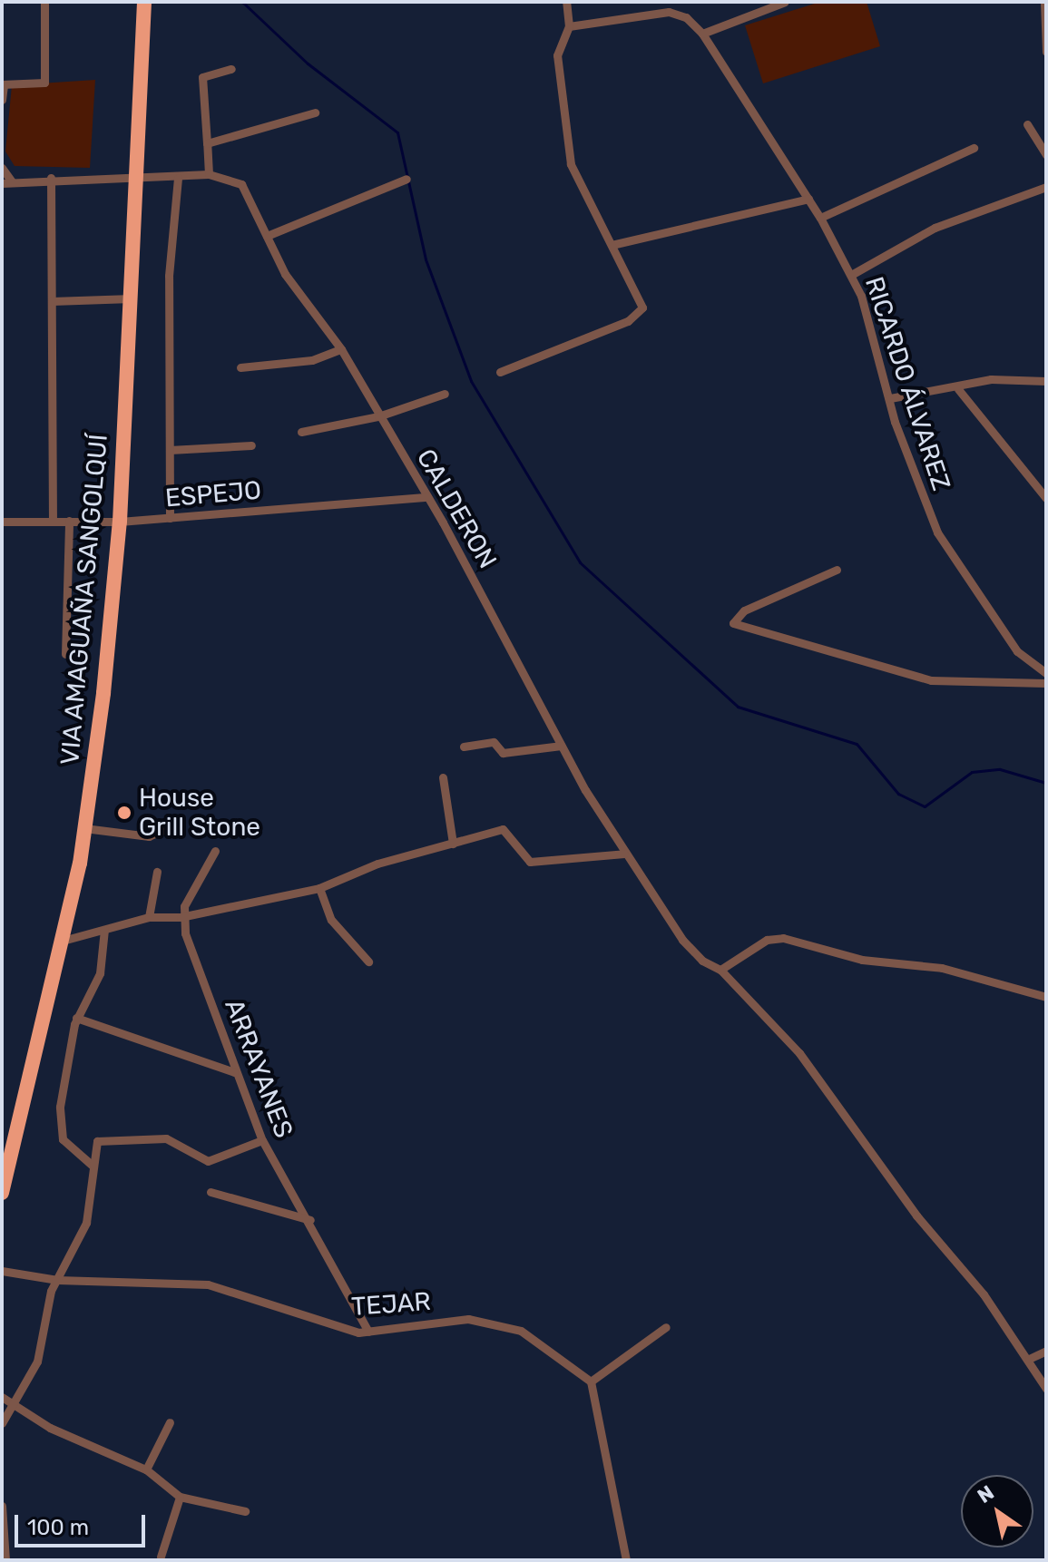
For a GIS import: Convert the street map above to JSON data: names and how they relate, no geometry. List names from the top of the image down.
{
  "streets": {
    "highway": ["VIA AMAGUAÑA SANGOLQUÍ"],
    "street": [
      "RICARDO ÁLVAREZ",
      "ESPEJO",
      "CALDERON",
      "ARRAYANES",
      "TEJAR"
    ]
  },
  "crossings": [
    ["ESPEJO", "CALDERON"],
    ["ESPEJO", "VIA AMAGUAÑA SANGOLQUÍ"],
    ["CALDERON", "VIA AMAGUAÑA SANGOLQUÍ"],
    ["ARRAYANES", "TEJAR"]
  ],
  "places": ["House Grill Stone"],
  "scale_bar": "100 m",
  "north": "top left"
}
